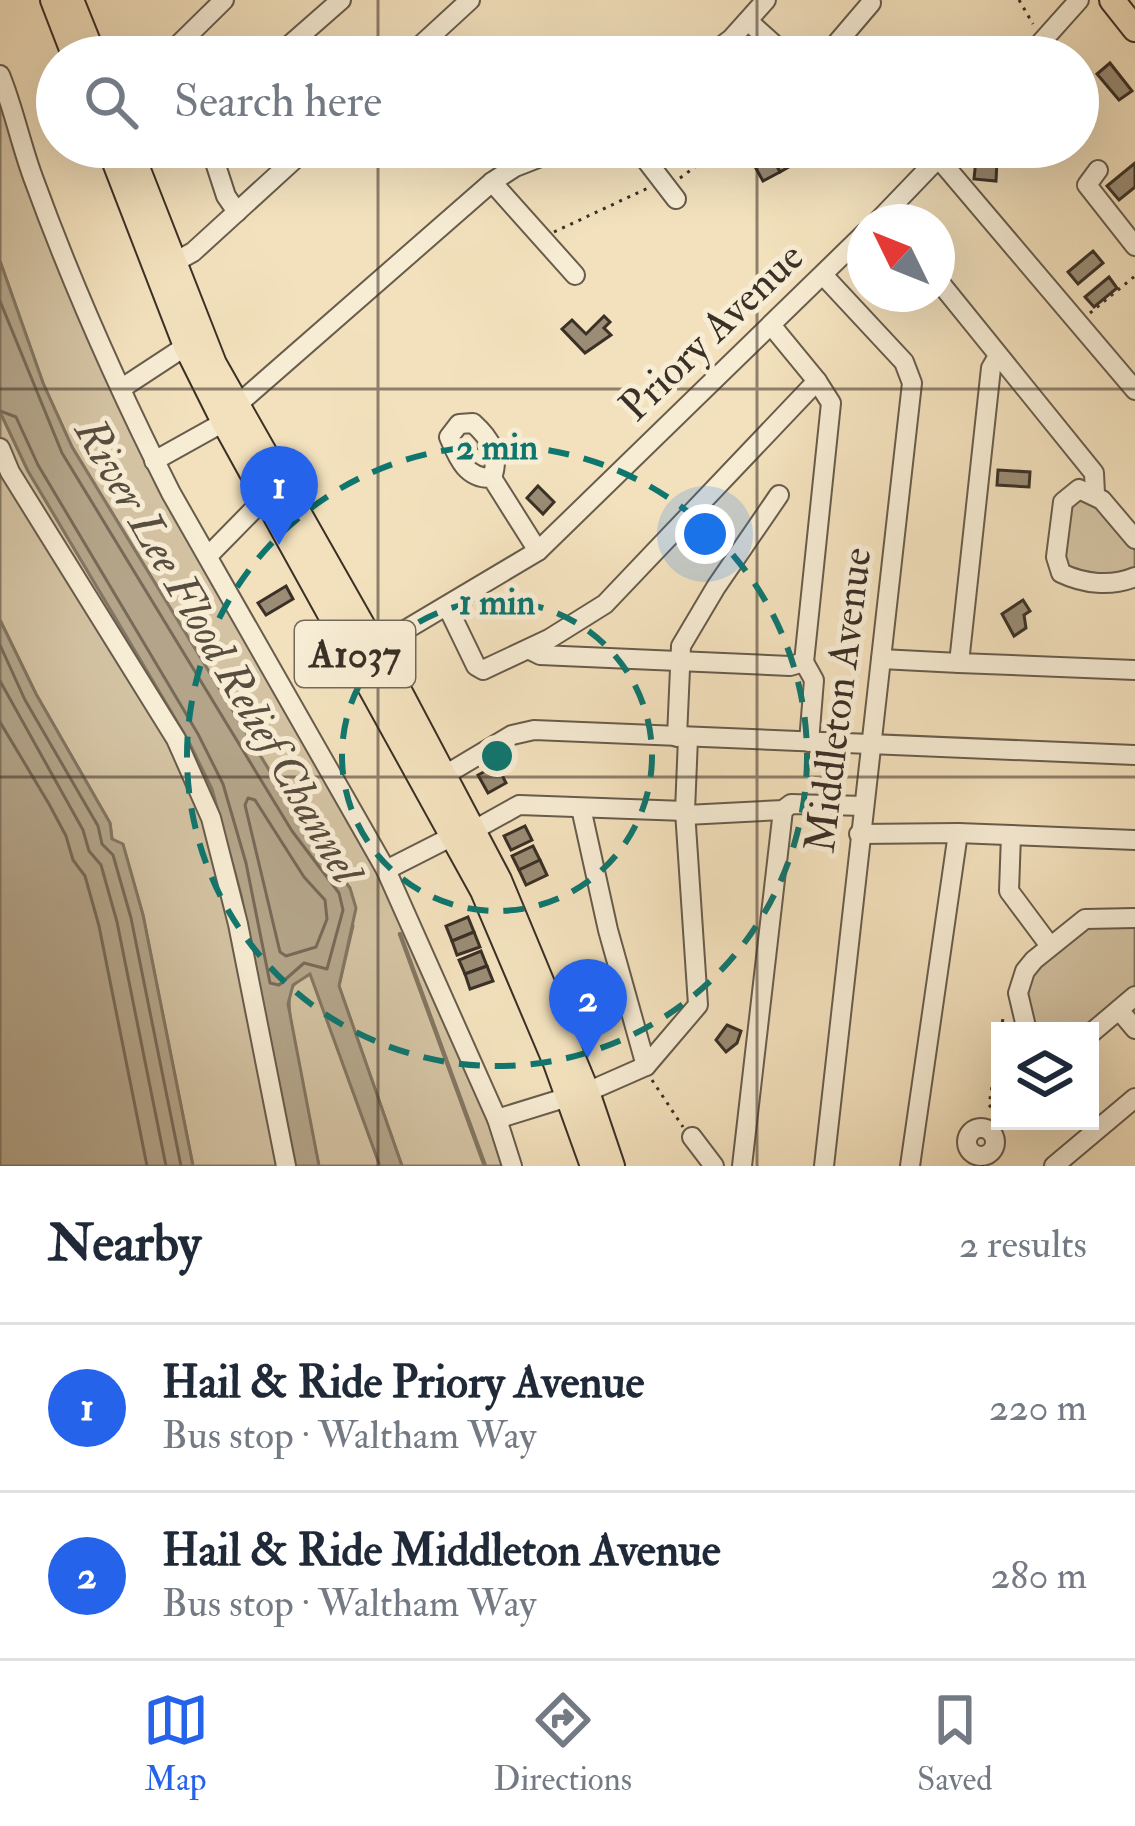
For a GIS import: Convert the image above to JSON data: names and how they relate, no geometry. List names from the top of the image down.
{
  "streets": {
    "main road": ["A1037"],
    "street": ["Priory Avenue", "Middleton Avenue"]
  },
  "crossings": [
    ["Priory Avenue", "A1037"],
    ["Priory Avenue", "Middleton Avenue"]
  ],
  "water": ["River Lee Flood Relief Channel"],
  "north": "top left",
  "page": {
    "search": "Search here",
    "pins": ["1", "2"],
    "heading": ["Nearby", "2 results"],
    "list": [
      {
        "mark": "1",
        "name": "Hail & Ride Priory Avenue",
        "note": "Bus stop · Waltham Way",
        "value": "220 m"
      },
      {
        "mark": "2",
        "name": "Hail & Ride Middleton Avenue",
        "note": "Bus stop · Waltham Way",
        "value": "280 m"
      }
    ],
    "nav": ["Map", "Directions", "Saved"]
  },
  "rings": ["2 min", "1 min"]
}
